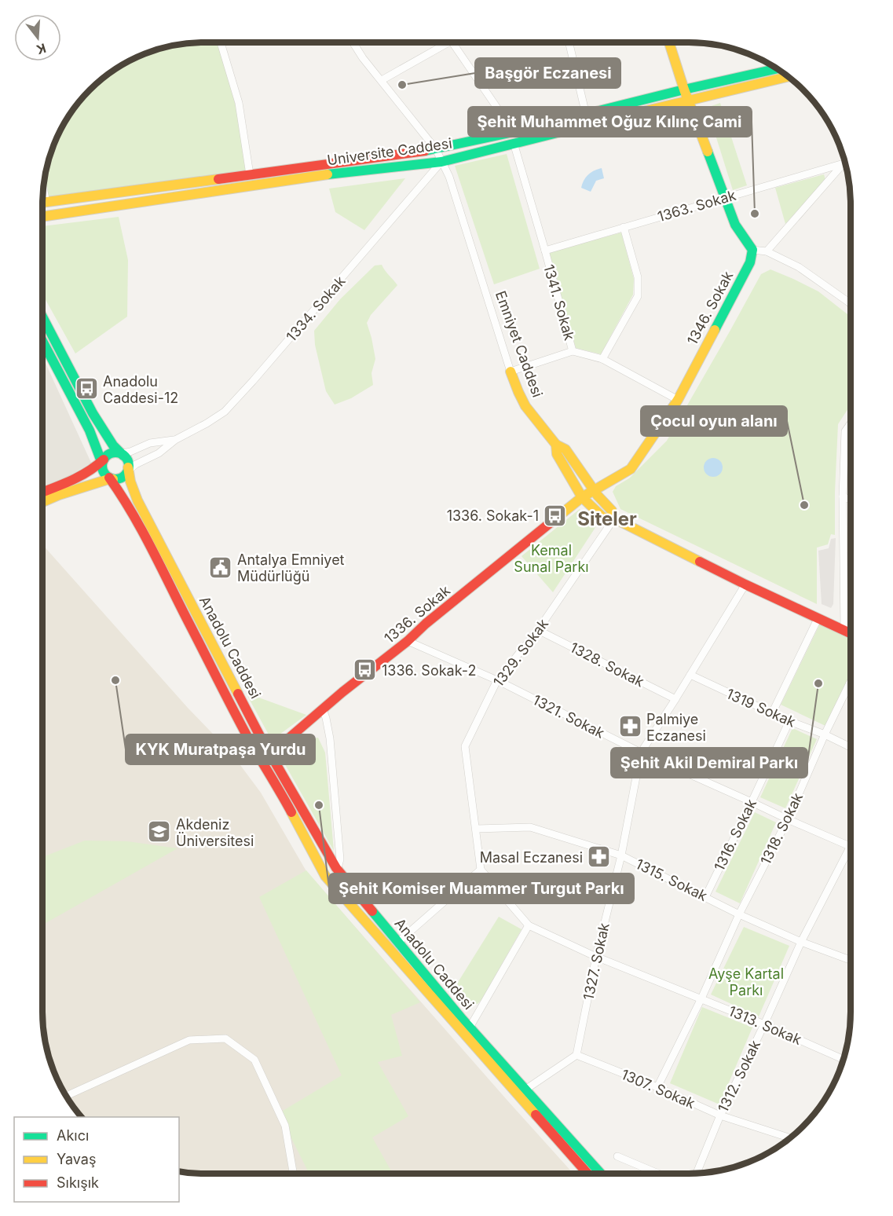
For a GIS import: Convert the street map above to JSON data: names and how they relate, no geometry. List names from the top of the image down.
{
  "streets": {
    "street": [
      "Universite Caddesi",
      "1363. Sokak",
      "1341. Sokak",
      "1346. Sokak",
      "1334. Sokak",
      "Emniyet Caddesi",
      "1336. Sokak",
      "Anadolu Caddesi",
      "1329. Sokak",
      "1328. Sokak",
      "1319 Sokak",
      "1321. Sokak",
      "1318. Sokak",
      "1316. Sokak",
      "1315. Sokak",
      "1327. Sokak",
      "1313. Sokak",
      "1312. Sokak",
      "1307. Sokak"
    ]
  },
  "crossings": [
    ["Universite Caddesi", "1341. Sokak"],
    ["Universite Caddesi", "1334. Sokak"],
    ["Universite Caddesi", "Emniyet Caddesi"],
    ["1363. Sokak", "1341. Sokak"],
    ["1341. Sokak", "1346. Sokak"],
    ["1346. Sokak", "Emniyet Caddesi"],
    ["1346. Sokak", "1336. Sokak"],
    ["1334. Sokak", "Emniyet Caddesi"],
    ["1334. Sokak", "Anadolu Caddesi"],
    ["Emniyet Caddesi", "1336. Sokak"],
    ["Emniyet Caddesi", "1329. Sokak"],
    ["Emniyet Caddesi", "1327. Sokak"],
    ["1336. Sokak", "Anadolu Caddesi"],
    ["1336. Sokak", "1321. Sokak"],
    ["1329. Sokak", "1328. Sokak"],
    ["1329. Sokak", "1321. Sokak"],
    ["1329. Sokak", "1315. Sokak"],
    ["1328. Sokak", "1327. Sokak"],
    ["1319 Sokak", "1318. Sokak"],
    ["1319 Sokak", "1316. Sokak"],
    ["1319 Sokak", "1327. Sokak"],
    ["1321. Sokak", "1318. Sokak"],
    ["1321. Sokak", "1316. Sokak"],
    ["1321. Sokak", "1327. Sokak"],
    ["1321. Sokak", "1312. Sokak"],
    ["1318. Sokak", "1315. Sokak"],
    ["1318. Sokak", "1313. Sokak"],
    ["1318. Sokak", "1307. Sokak"],
    ["1316. Sokak", "1315. Sokak"],
    ["1315. Sokak", "1327. Sokak"],
    ["1315. Sokak", "1312. Sokak"],
    ["1327. Sokak", "1313. Sokak"],
    ["1327. Sokak", "1307. Sokak"],
    ["1313. Sokak", "1312. Sokak"],
    ["1312. Sokak", "1307. Sokak"]
  ],
  "districts": ["Siteler"],
  "parks": ["Kemal Sunal Parkı", "Ayşe Kartal Parkı"],
  "places": {
    "other": [
      "Başgör Eczanesi",
      "Şehit Muhammet Oğuz Kılınç Cami",
      "Çocul oyun alanı",
      "KYK Muratpaşa Yurdu",
      "Şehit Akil Demiral Parkı",
      "Şehit Komiser Muammer Turgut Parkı"
    ],
    "bus stop": ["Anadolu Caddesi-12", "1336. Sokak-1", "1336. Sokak-2"],
    "public building": ["Antalya Emniyet Müdürlüğü"],
    "pharmacy": ["Palmiye Eczanesi", "Masal Eczanesi"],
    "school or university": ["Akdeniz Üniversitesi"]
  },
  "legend": ["Akıcı", "Yavaş", "Sıkışık"],
  "north": "bottom"
}
